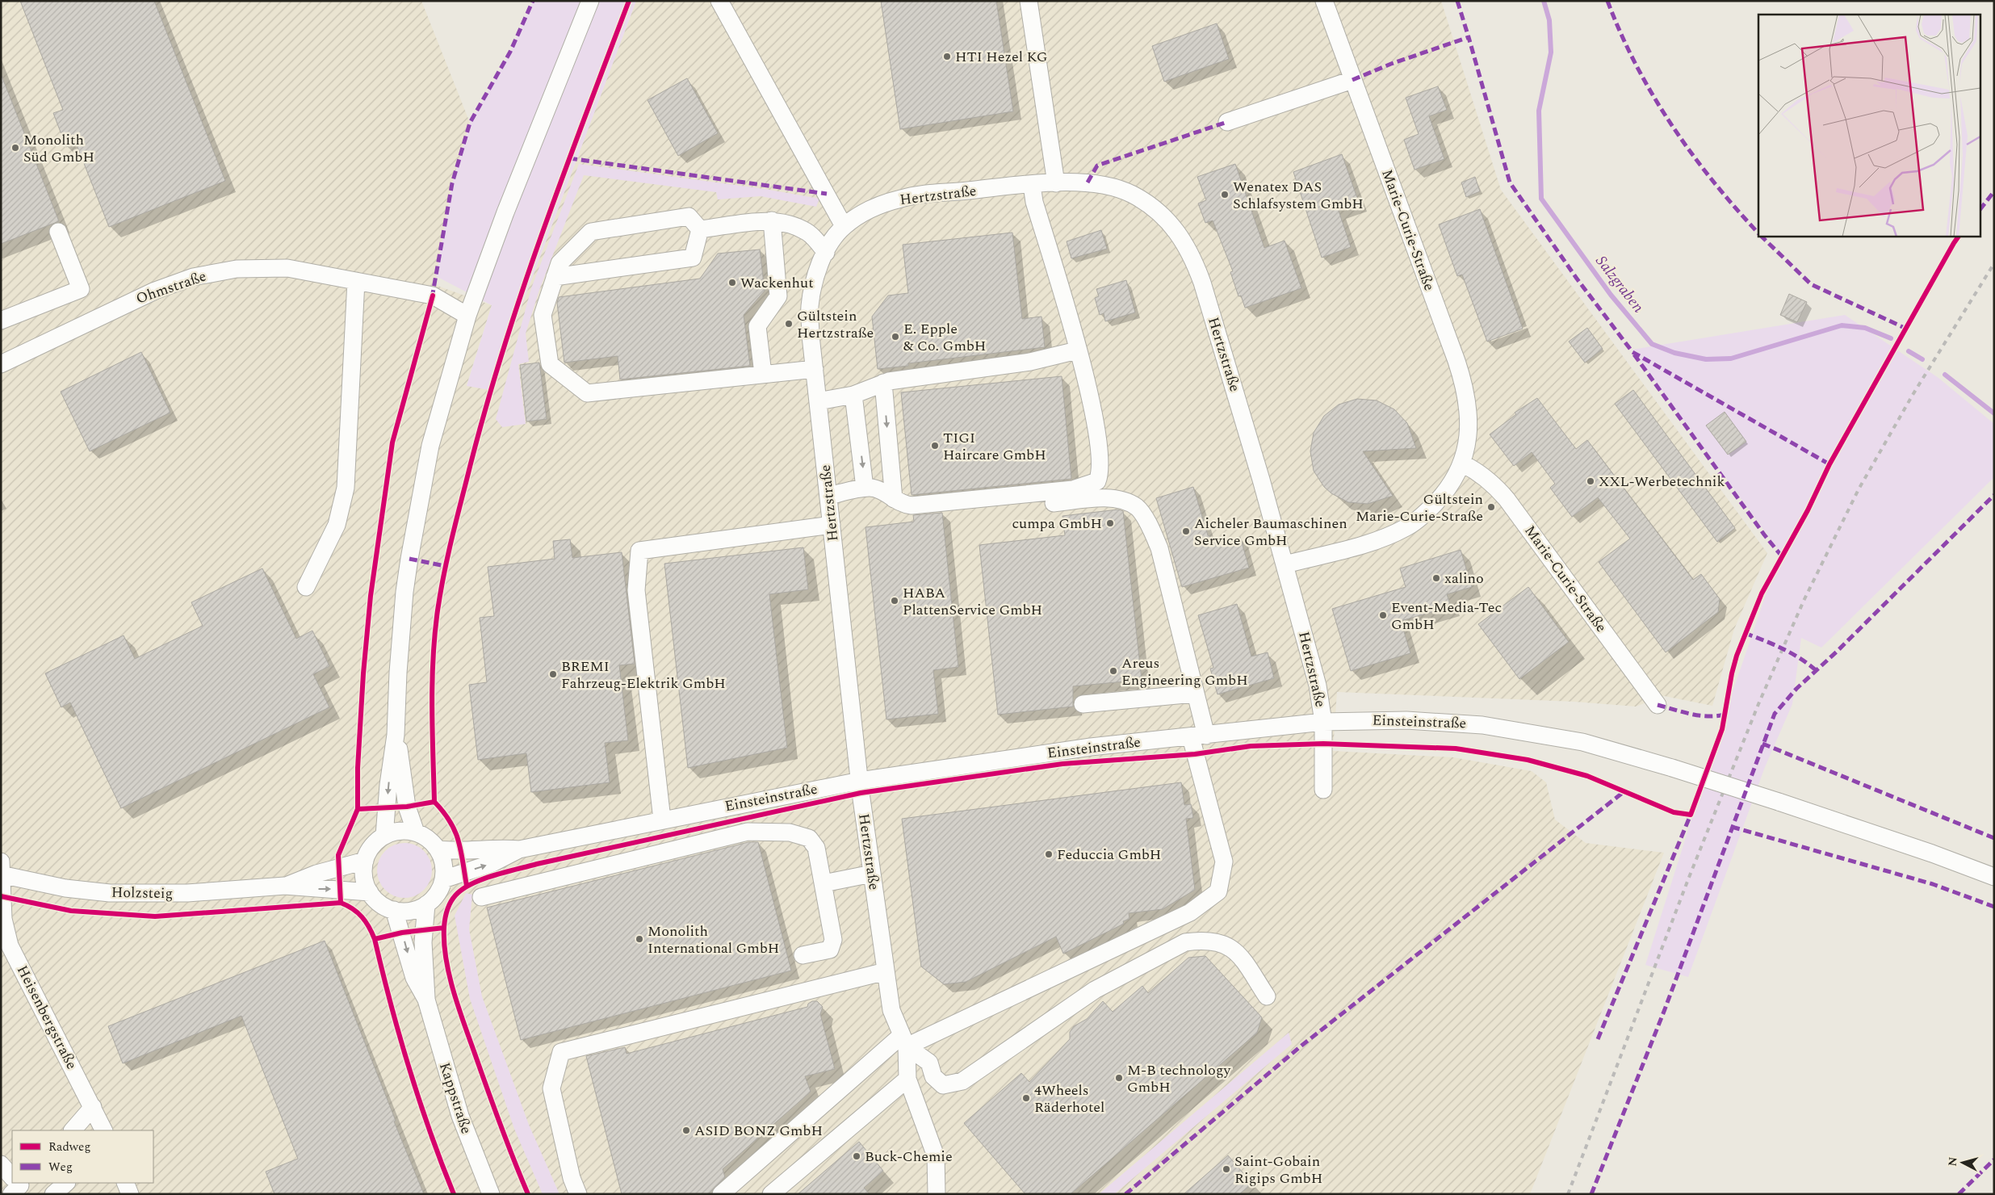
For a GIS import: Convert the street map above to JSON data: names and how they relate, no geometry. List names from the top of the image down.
{
  "streets": {
    "street": [
      "Hertzstraße",
      "Marie-Curie-Straße",
      "Ohmstraße",
      "Einsteinstraße",
      "Holzsteig",
      "Heisenbergstraße",
      "Kappstraße"
    ]
  },
  "crossings": [
    ["Hertzstraße", "Marie-Curie-Straße"],
    ["Hertzstraße", "Einsteinstraße"],
    ["Einsteinstraße", "Holzsteig"],
    ["Einsteinstraße", "Kappstraße"],
    ["Holzsteig", "Heisenbergstraße"],
    ["Holzsteig", "Kappstraße"]
  ],
  "water": ["Salzgraben"],
  "places": [
    "HTI Hezel KG",
    "Monolith Süd GmbH",
    "Wenatex DAS Schlafsystem GmbH",
    "Wackenhut",
    "Gültstein Hertzstraße",
    "E. Epple & Co. GmbH",
    "TIGI Haircare GmbH",
    "XXL-Werbetechnik",
    "Gültstein Marie-Curie-Straße",
    "cumpa GmbH",
    "Aicheler Baumaschinen Service GmbH",
    "xalino",
    "HABA PlattenService GmbH",
    "Event-Media-Tec GmbH",
    "Areus Engineering GmbH",
    "BREMI Fahrzeug-Elektrik GmbH",
    "Feduccia GmbH",
    "Monolith International GmbH",
    "M-B technology GmbH",
    "4Wheels Räderhotel",
    "ASID BONZ GmbH",
    "Buck-Chemie",
    "Saint-Gobain Rigips GmbH"
  ],
  "legend": ["Radweg", "Weg"],
  "north": "left"
}
